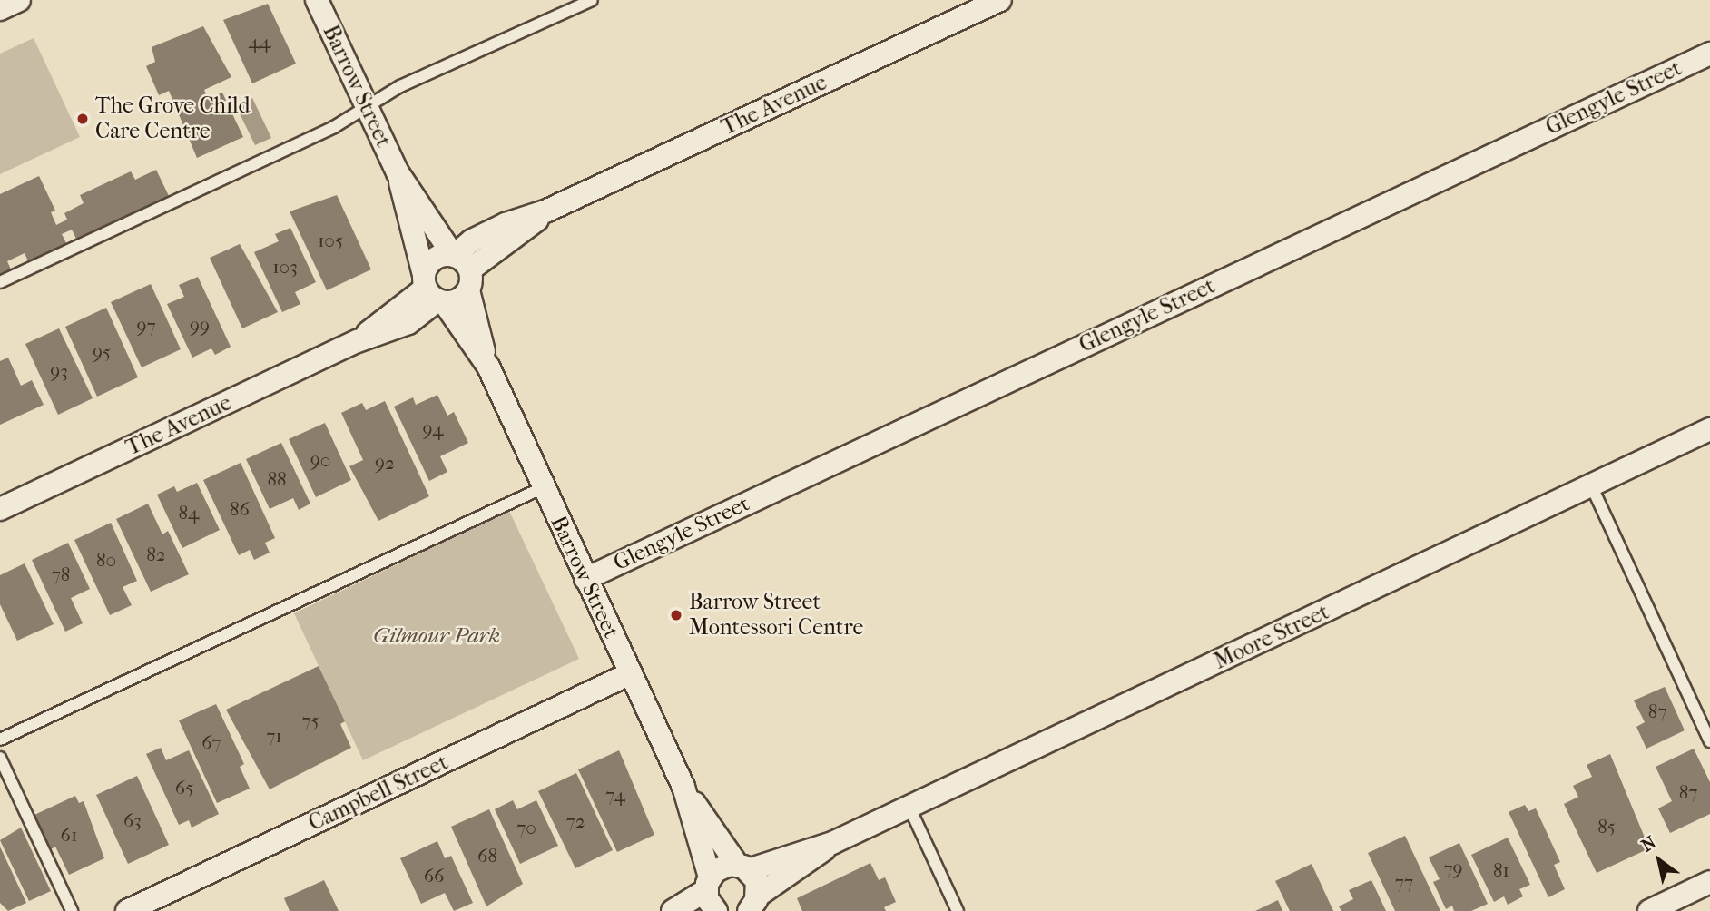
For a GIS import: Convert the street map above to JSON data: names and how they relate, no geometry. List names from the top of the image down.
{
  "streets": {
    "street": [
      "Barrow Street",
      "Glengyle Street",
      "The Avenue",
      "Moore Street",
      "Campbell Street"
    ]
  },
  "crossings": [
    ["Barrow Street", "Glengyle Street"],
    ["Barrow Street", "The Avenue"],
    ["Barrow Street", "Moore Street"],
    ["Barrow Street", "Campbell Street"]
  ],
  "parks": ["Gilmour Park"],
  "places": ["The Grove Child Care Centre", "Barrow Street Montessori Centre"],
  "house_numbers": [
    "44",
    "105",
    "103",
    "97",
    "99",
    "95",
    "93",
    "94",
    "90",
    "92",
    "88",
    "86",
    "84",
    "82",
    "80",
    "78",
    "87",
    "75",
    "71",
    "67",
    "65",
    "87",
    "74",
    "63",
    "72",
    "85",
    "70",
    "61",
    "68",
    "79",
    "81",
    "66",
    "77"
  ],
  "north": "top left"
}
